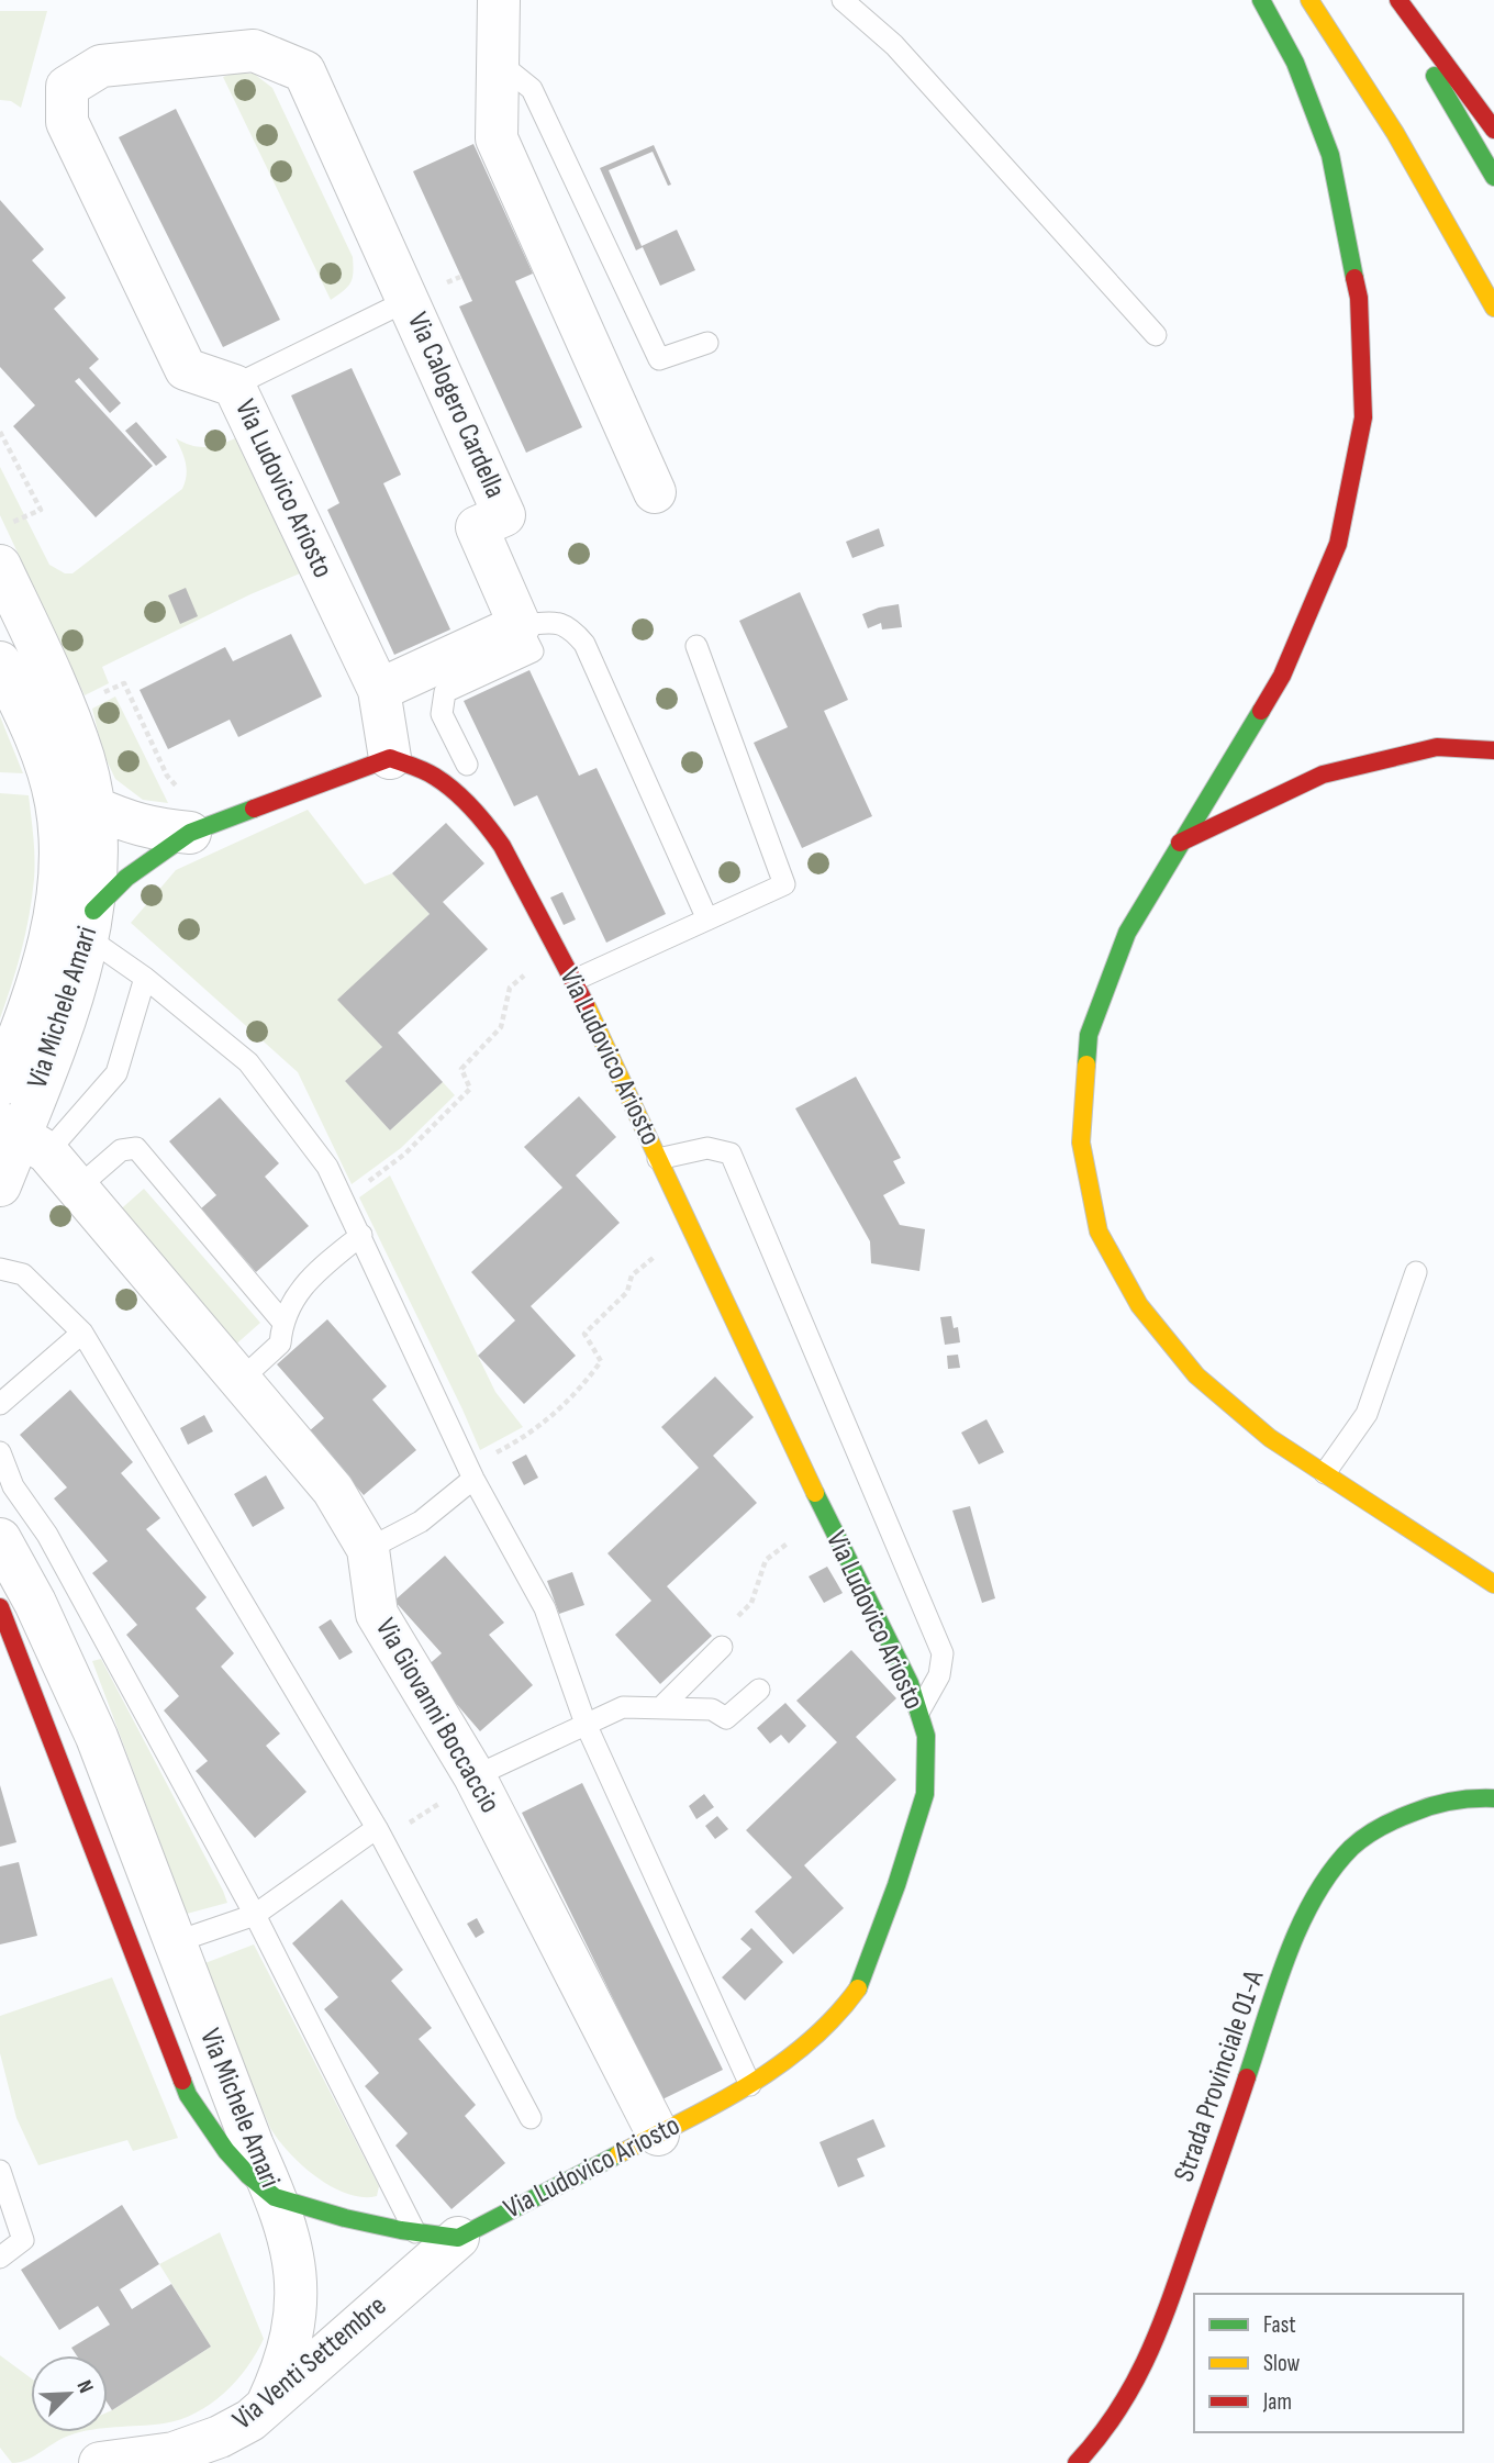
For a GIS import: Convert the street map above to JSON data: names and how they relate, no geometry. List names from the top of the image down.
{
  "streets": {
    "street": [
      "Via Calogero Cardella",
      "Via Ludovico Ariosto",
      "Via Michele Amari",
      "Via Giovanni Boccaccio",
      "Strada Provinciale 01-A",
      "Via Venti Settembre"
    ]
  },
  "crossings": [
    ["Via Calogero Cardella", "Via Ludovico Ariosto"],
    ["Via Ludovico Ariosto", "Via Giovanni Boccaccio"],
    ["Via Ludovico Ariosto", "Via Venti Settembre"],
    ["Via Michele Amari", "Via Giovanni Boccaccio"]
  ],
  "legend": ["Fast", "Slow", "Jam"],
  "north": "top right"
}
